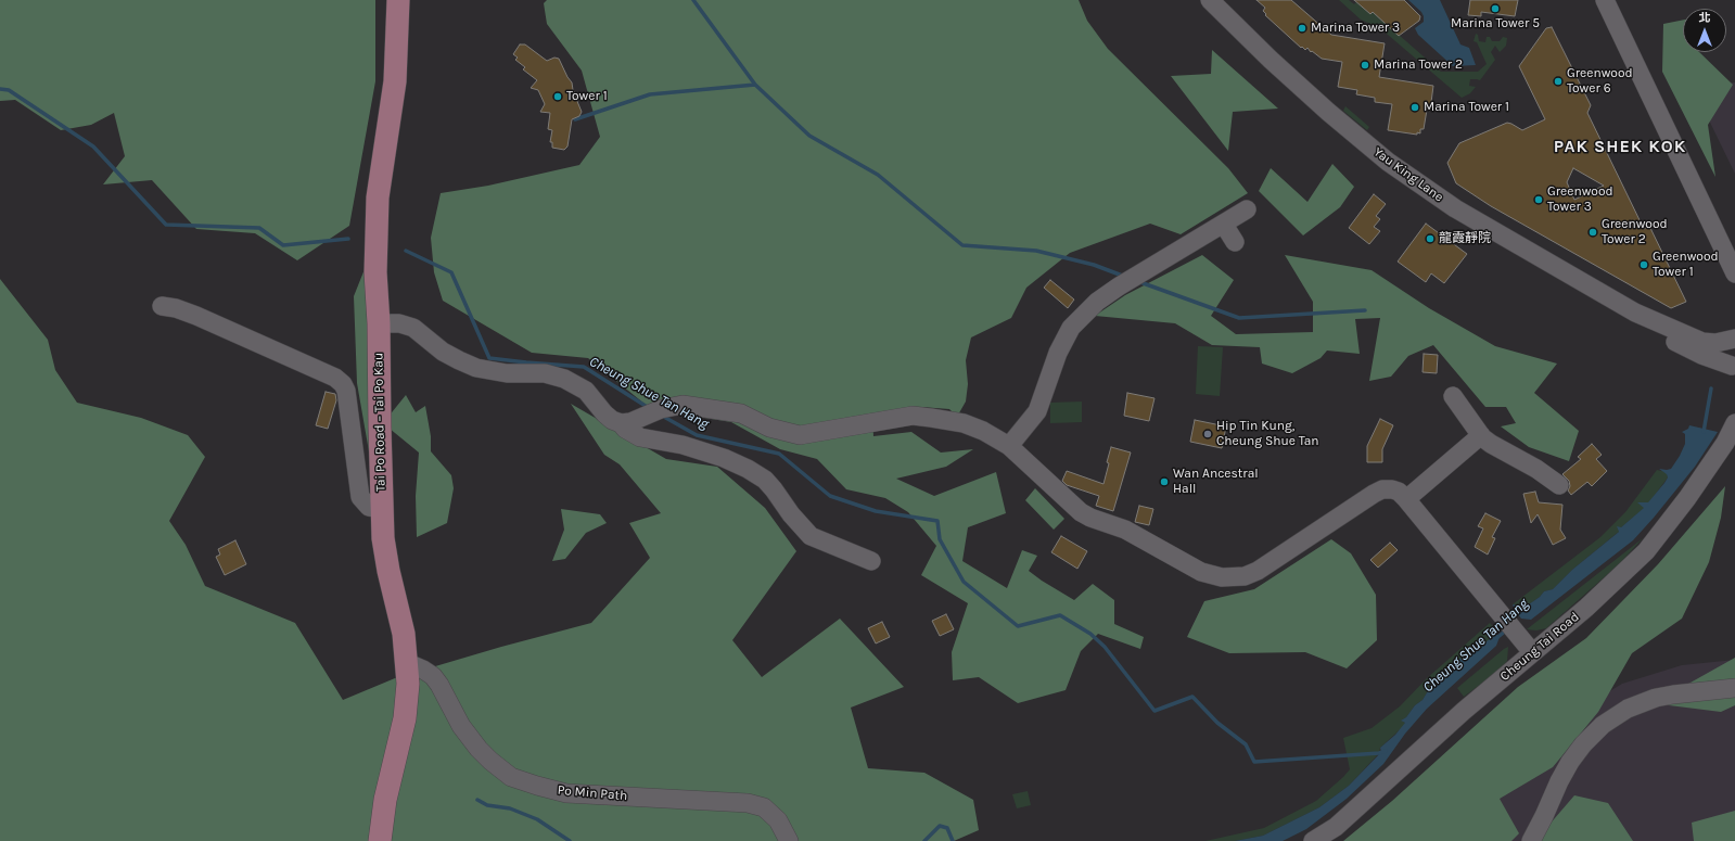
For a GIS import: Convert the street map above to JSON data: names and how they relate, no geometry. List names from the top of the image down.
{
  "streets": {
    "main road": ["Tai Po Road – Tai Po Kau"],
    "street": ["Yau King Lane", "Cheung Tai Road", "Po Min Path"]
  },
  "crossings": [
    ["Tai Po Road – Tai Po Kau", "Po Min Path"]
  ],
  "districts": ["PAK SHEK KOK"],
  "water": ["Cheung Shue Tan Hang"],
  "places": [
    "Marina Tower 5",
    "Marina Tower 3",
    "Marina Tower 2",
    "Greenwood Tower 6",
    "Tower 1",
    "Marina Tower 1",
    "Greenwood Tower 3",
    "Greenwood Tower 2",
    "龍霞靜院",
    "Greenwood Tower 1",
    "Hip Tin Kung, Cheung Shue Tan",
    "Wan Ancestral Hall"
  ],
  "north": "top"
}
